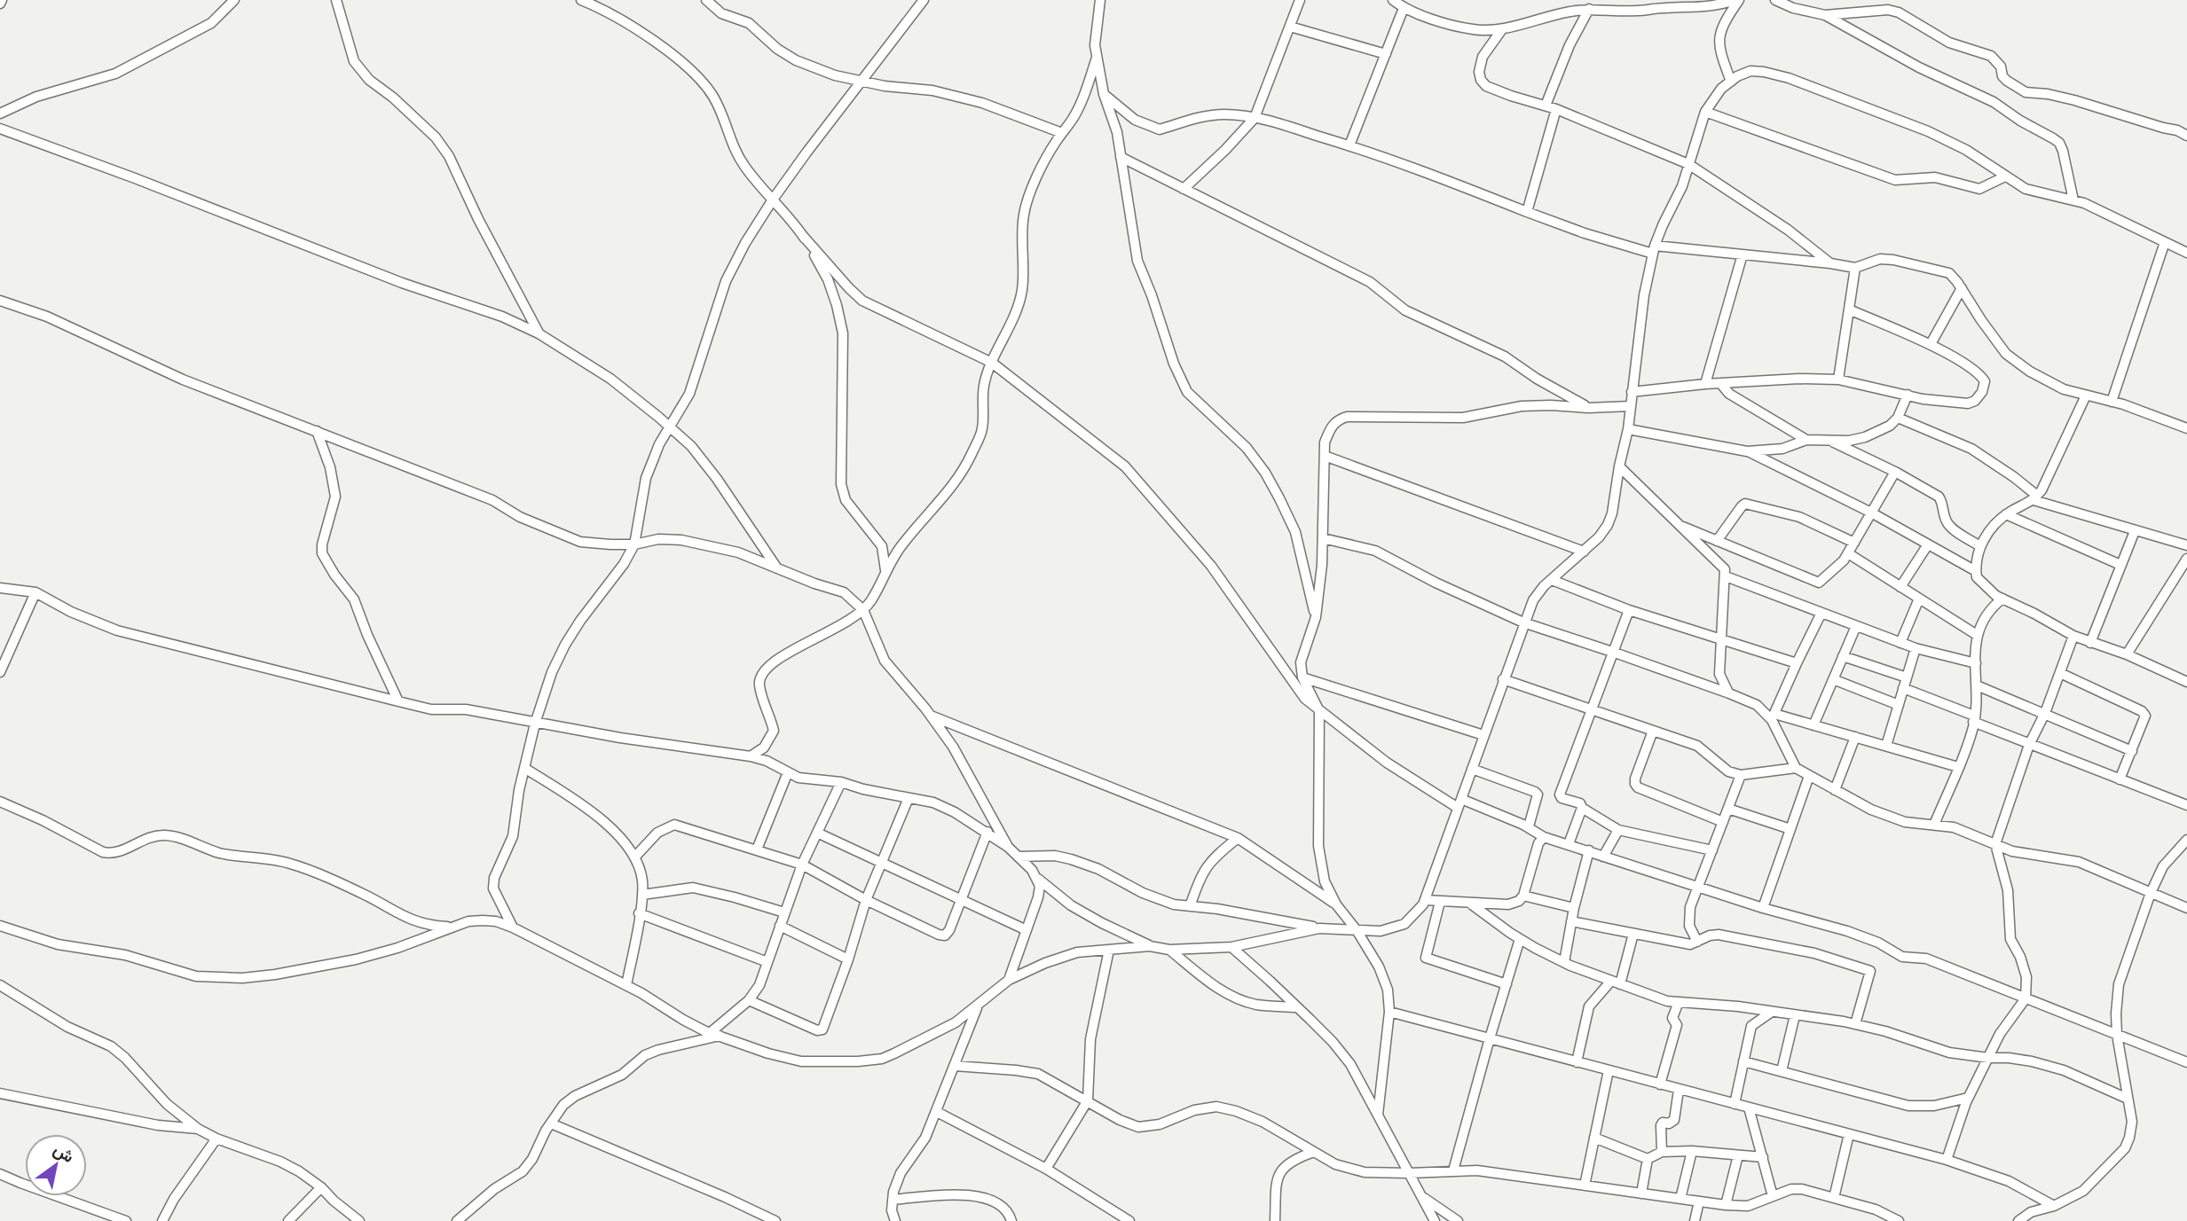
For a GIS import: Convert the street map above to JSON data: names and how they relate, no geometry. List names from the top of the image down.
{
  "north": "top right"
}
